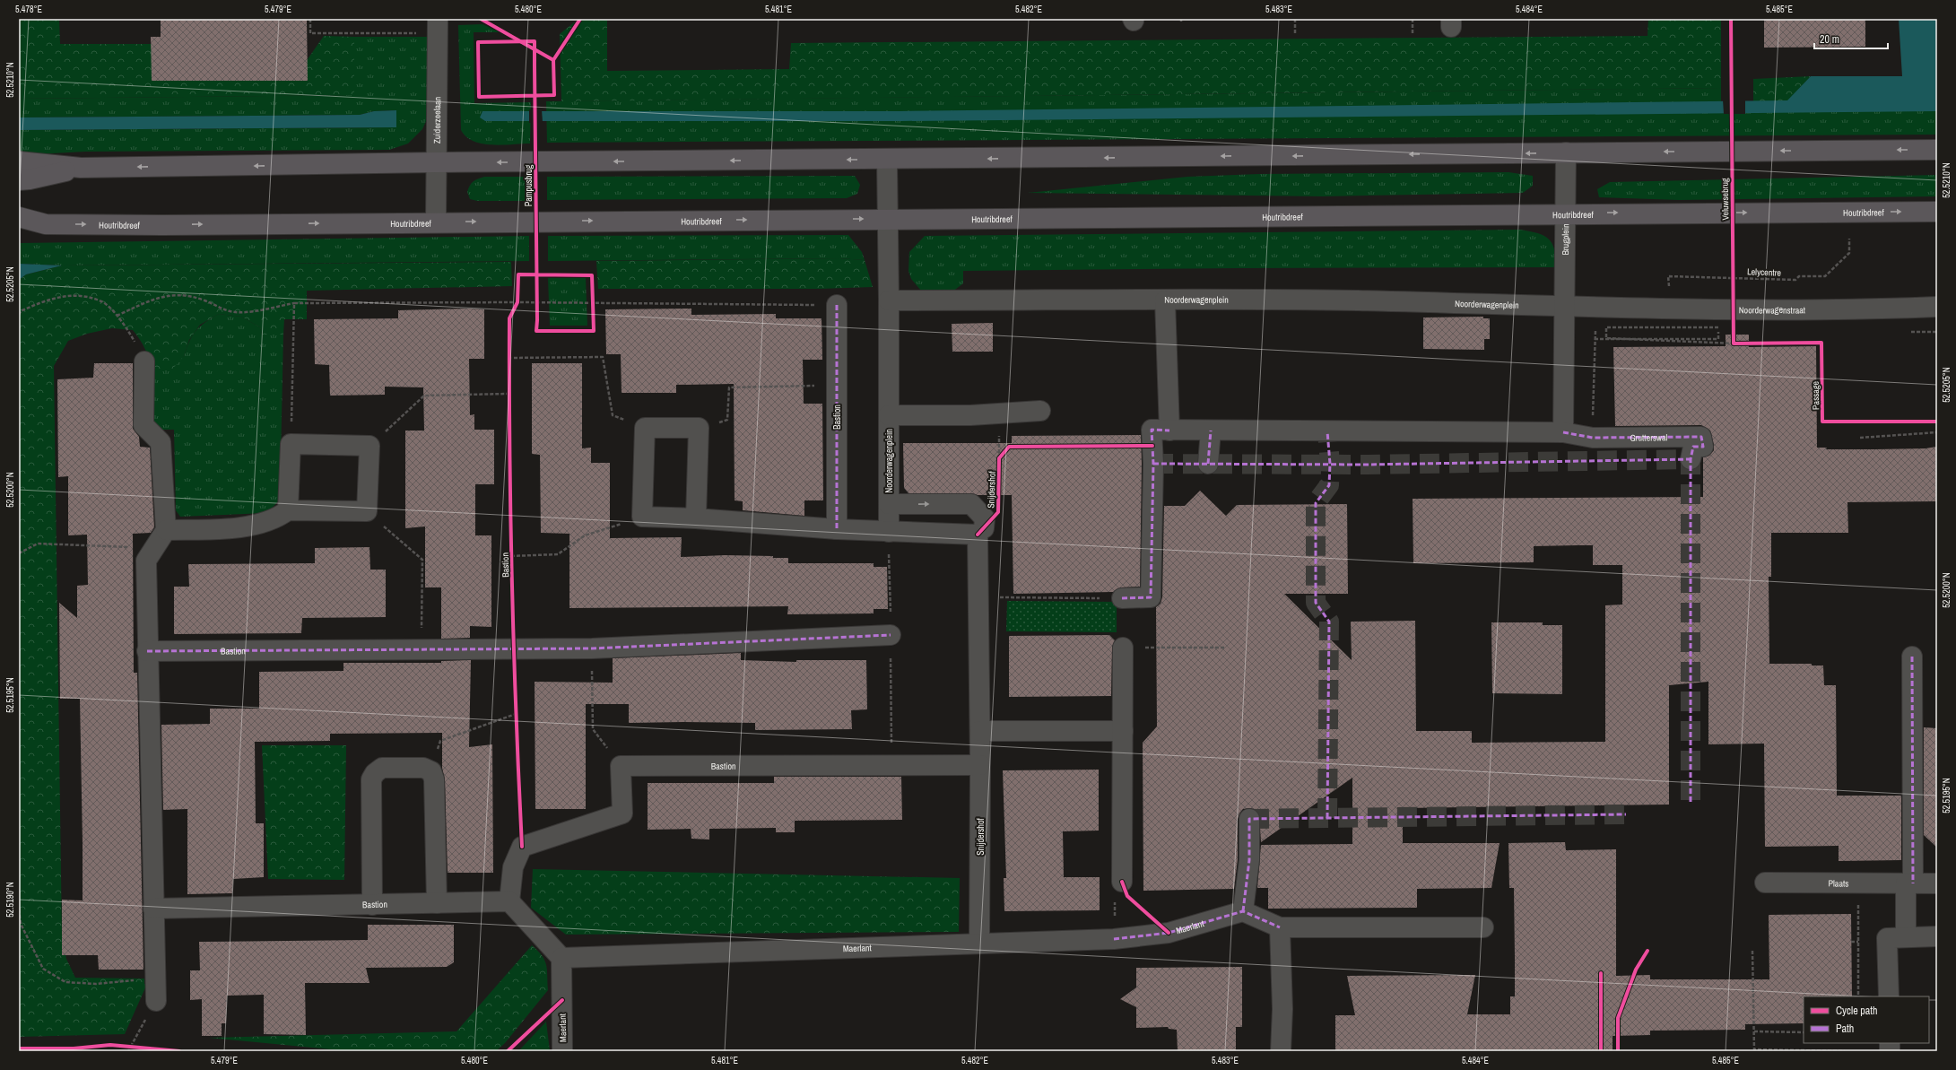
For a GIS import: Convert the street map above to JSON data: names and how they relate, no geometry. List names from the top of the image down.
{
  "streets": {
    "main road": ["Houtribdreef"],
    "street": [
      "Zuiderzeelaan",
      "Brugplein",
      "Noorderwagenplein",
      "Noorderwagenstraat",
      "Bastion",
      "Grutterswal",
      "Snijdershof",
      "Plaats",
      "Maerlant"
    ],
    "path": ["Lelycentre"],
    "cycle path": ["Pampusbrug", "Veluwsebrug"]
  },
  "crossings": [
    ["Zuiderzeelaan", "Houtribdreef"],
    ["Houtribdreef", "Brugplein"],
    ["Houtribdreef", "Noorderwagenplein"],
    ["Brugplein", "Noorderwagenplein"],
    ["Brugplein", "Noorderwagenstraat"],
    ["Noorderwagenplein", "Noorderwagenstraat"],
    ["Noorderwagenplein", "Snijdershof"],
    ["Bastion", "Snijdershof"],
    ["Snijdershof", "Maerlant"]
  ],
  "legend": ["Cycle path", "Path"],
  "scale_bar": "20 m",
  "coordinates": [
    "5.478°E",
    "5.479°E",
    "5.480°E",
    "5.481°E",
    "5.482°E",
    "5.483°E",
    "5.484°E",
    "5.485°E",
    "52.5210°N",
    "52.5205°N",
    "52.5200°N",
    "52.5195°N",
    "52.5190°N"
  ]
}
